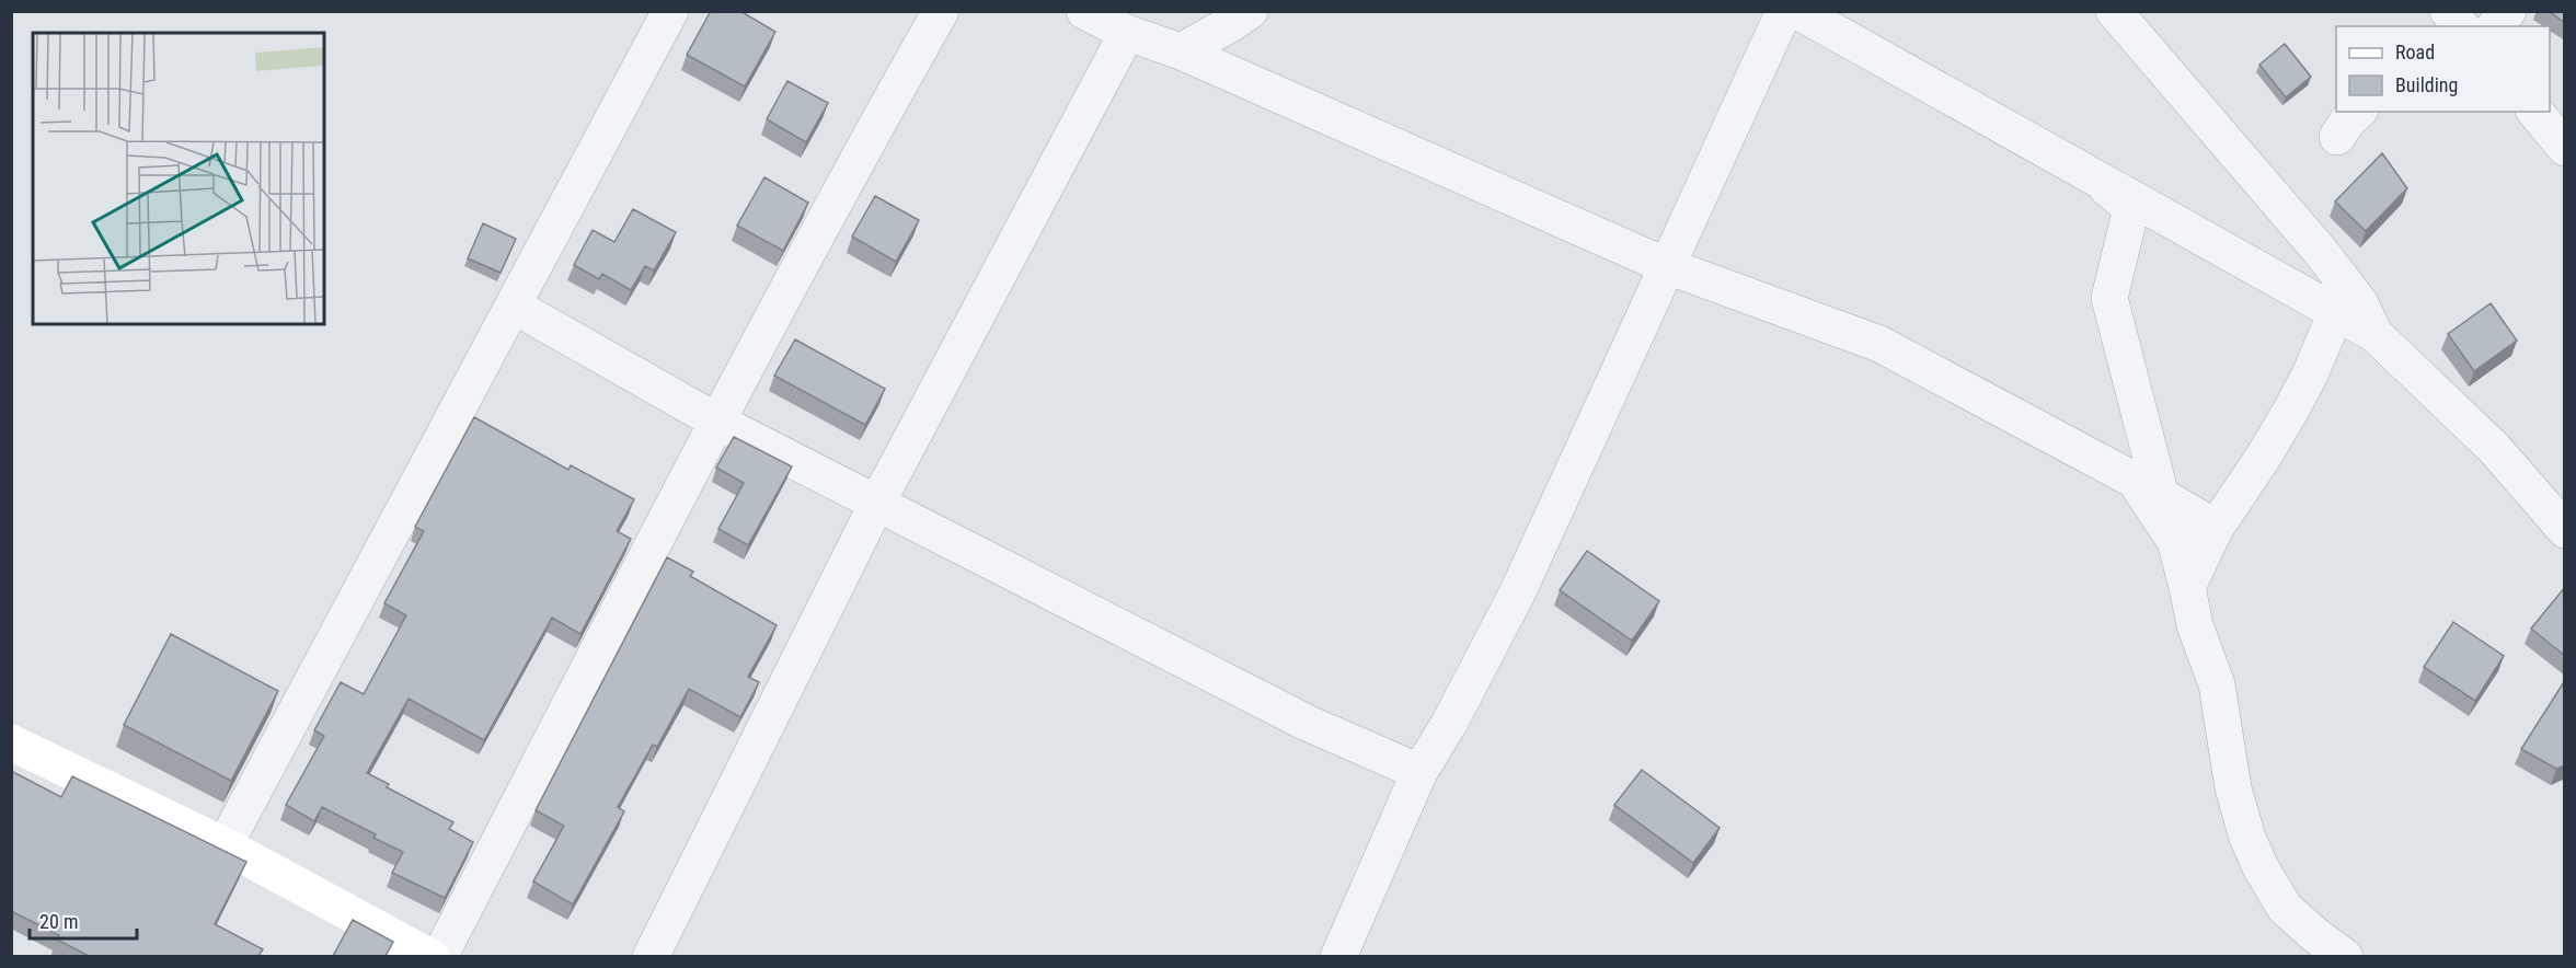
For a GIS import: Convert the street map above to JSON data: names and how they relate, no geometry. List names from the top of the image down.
{
  "legend": ["Road", "Building"],
  "scale_bar": "20 m"
}
